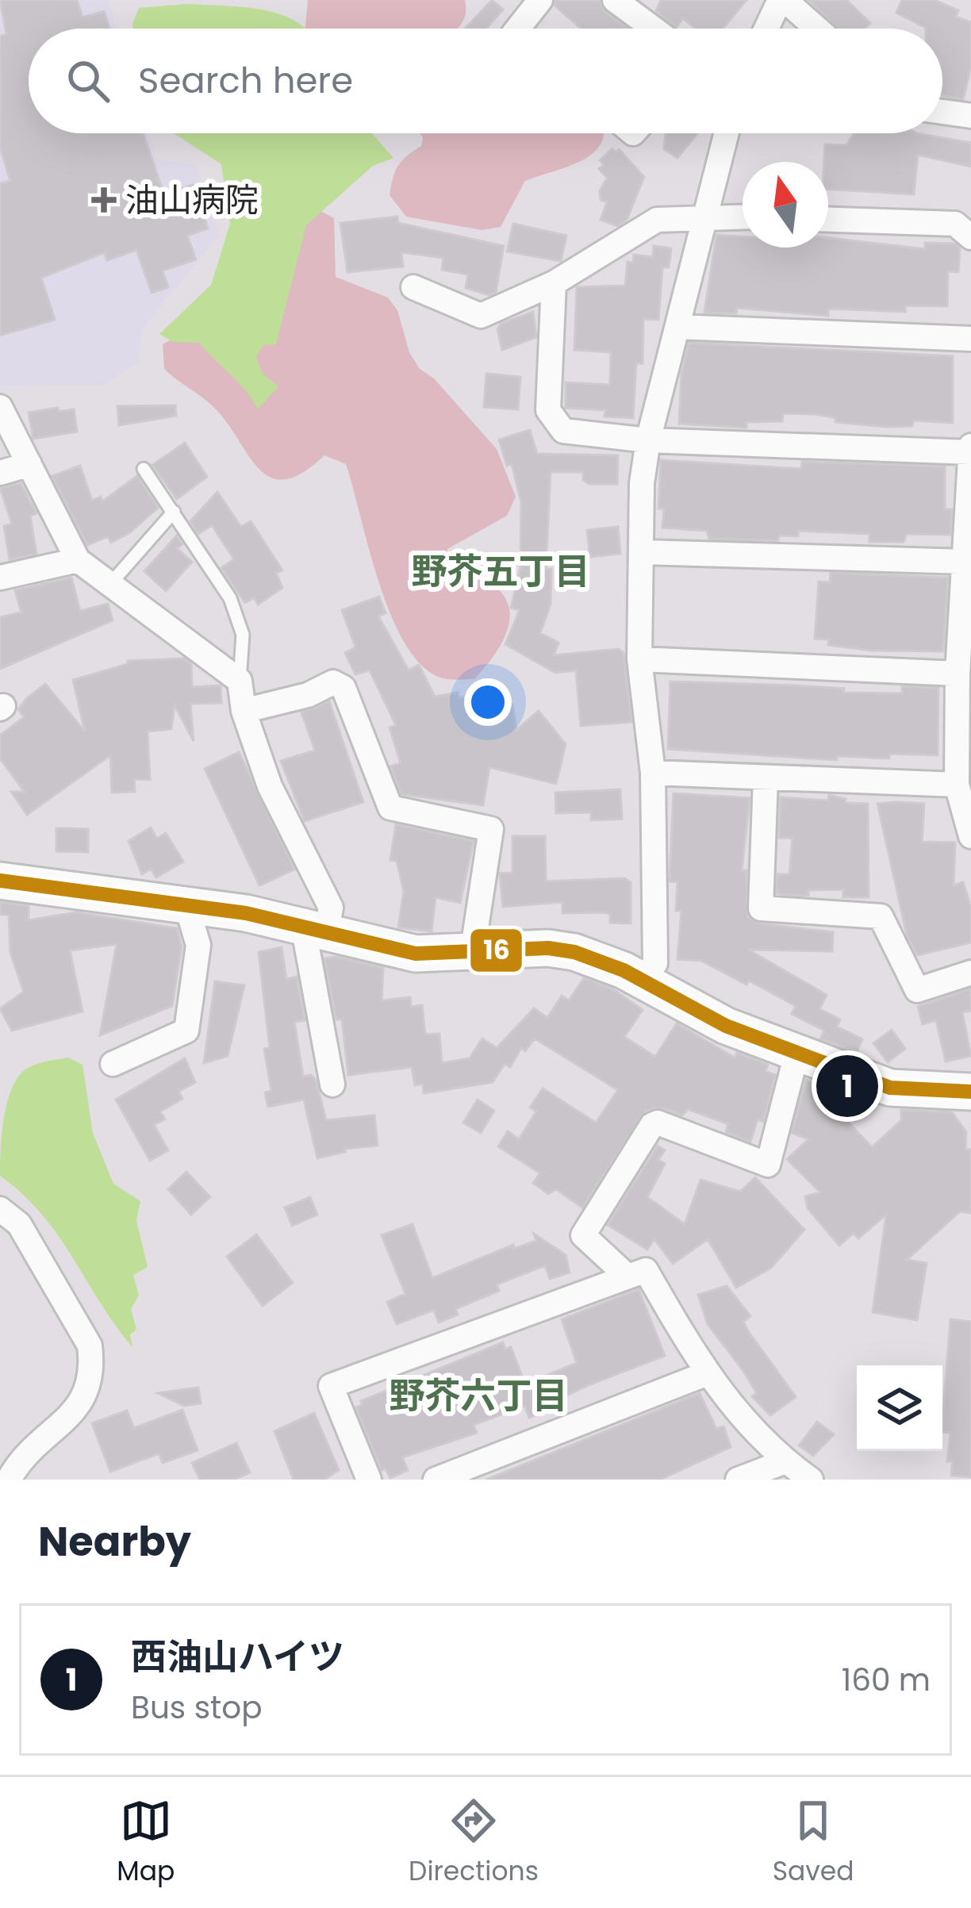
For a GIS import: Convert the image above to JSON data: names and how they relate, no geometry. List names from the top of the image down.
{
  "districts": ["野芥五丁目", "野芥六丁目"],
  "places": {
    "health": ["油山病院"]
  },
  "lines": ["transit line 16"],
  "north": "top",
  "page": {
    "search": "Search here",
    "pins": "1",
    "heading": "Nearby",
    "list": [
      {
        "mark": "1",
        "name": "西油山ハイツ",
        "note": "Bus stop",
        "value": "160 m"
      }
    ],
    "nav": ["Map", "Directions", "Saved"]
  }
}
